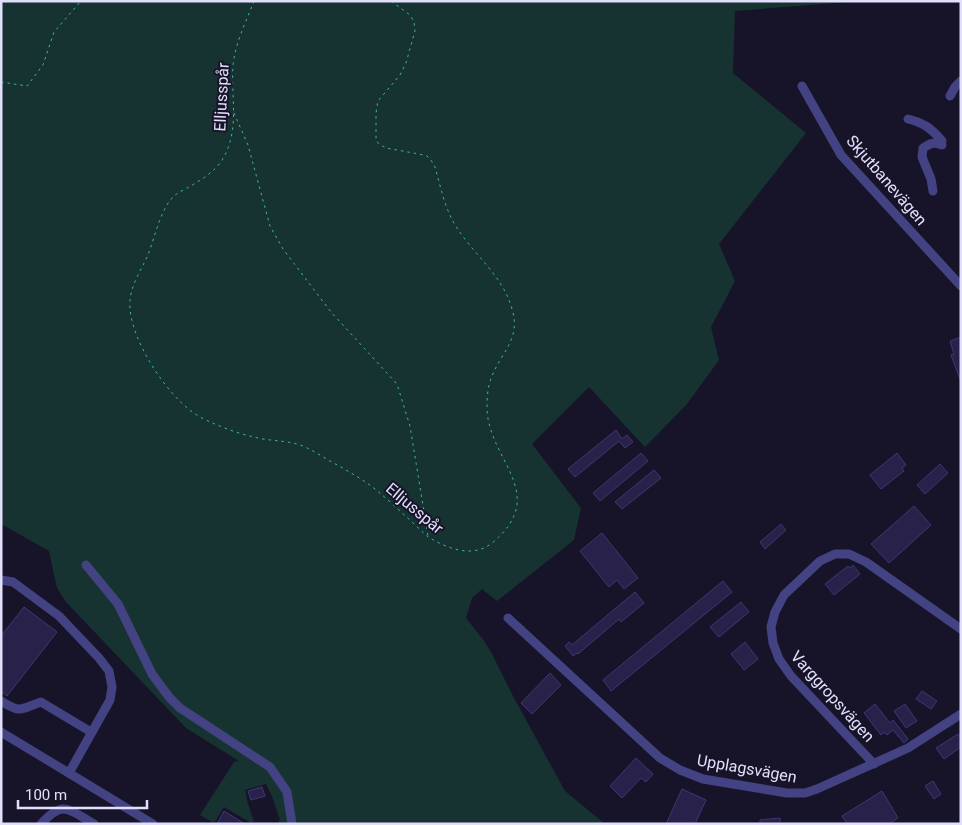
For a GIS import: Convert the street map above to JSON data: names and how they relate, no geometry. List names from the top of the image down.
{
  "streets": {
    "street": ["Skjutbanevägen", "Varggropsvägen", "Upplagsvägen"],
    "path": ["Elljusspår"]
  },
  "crossings": [
    ["Varggropsvägen", "Upplagsvägen"]
  ],
  "scale_bar": "100 m"
}
